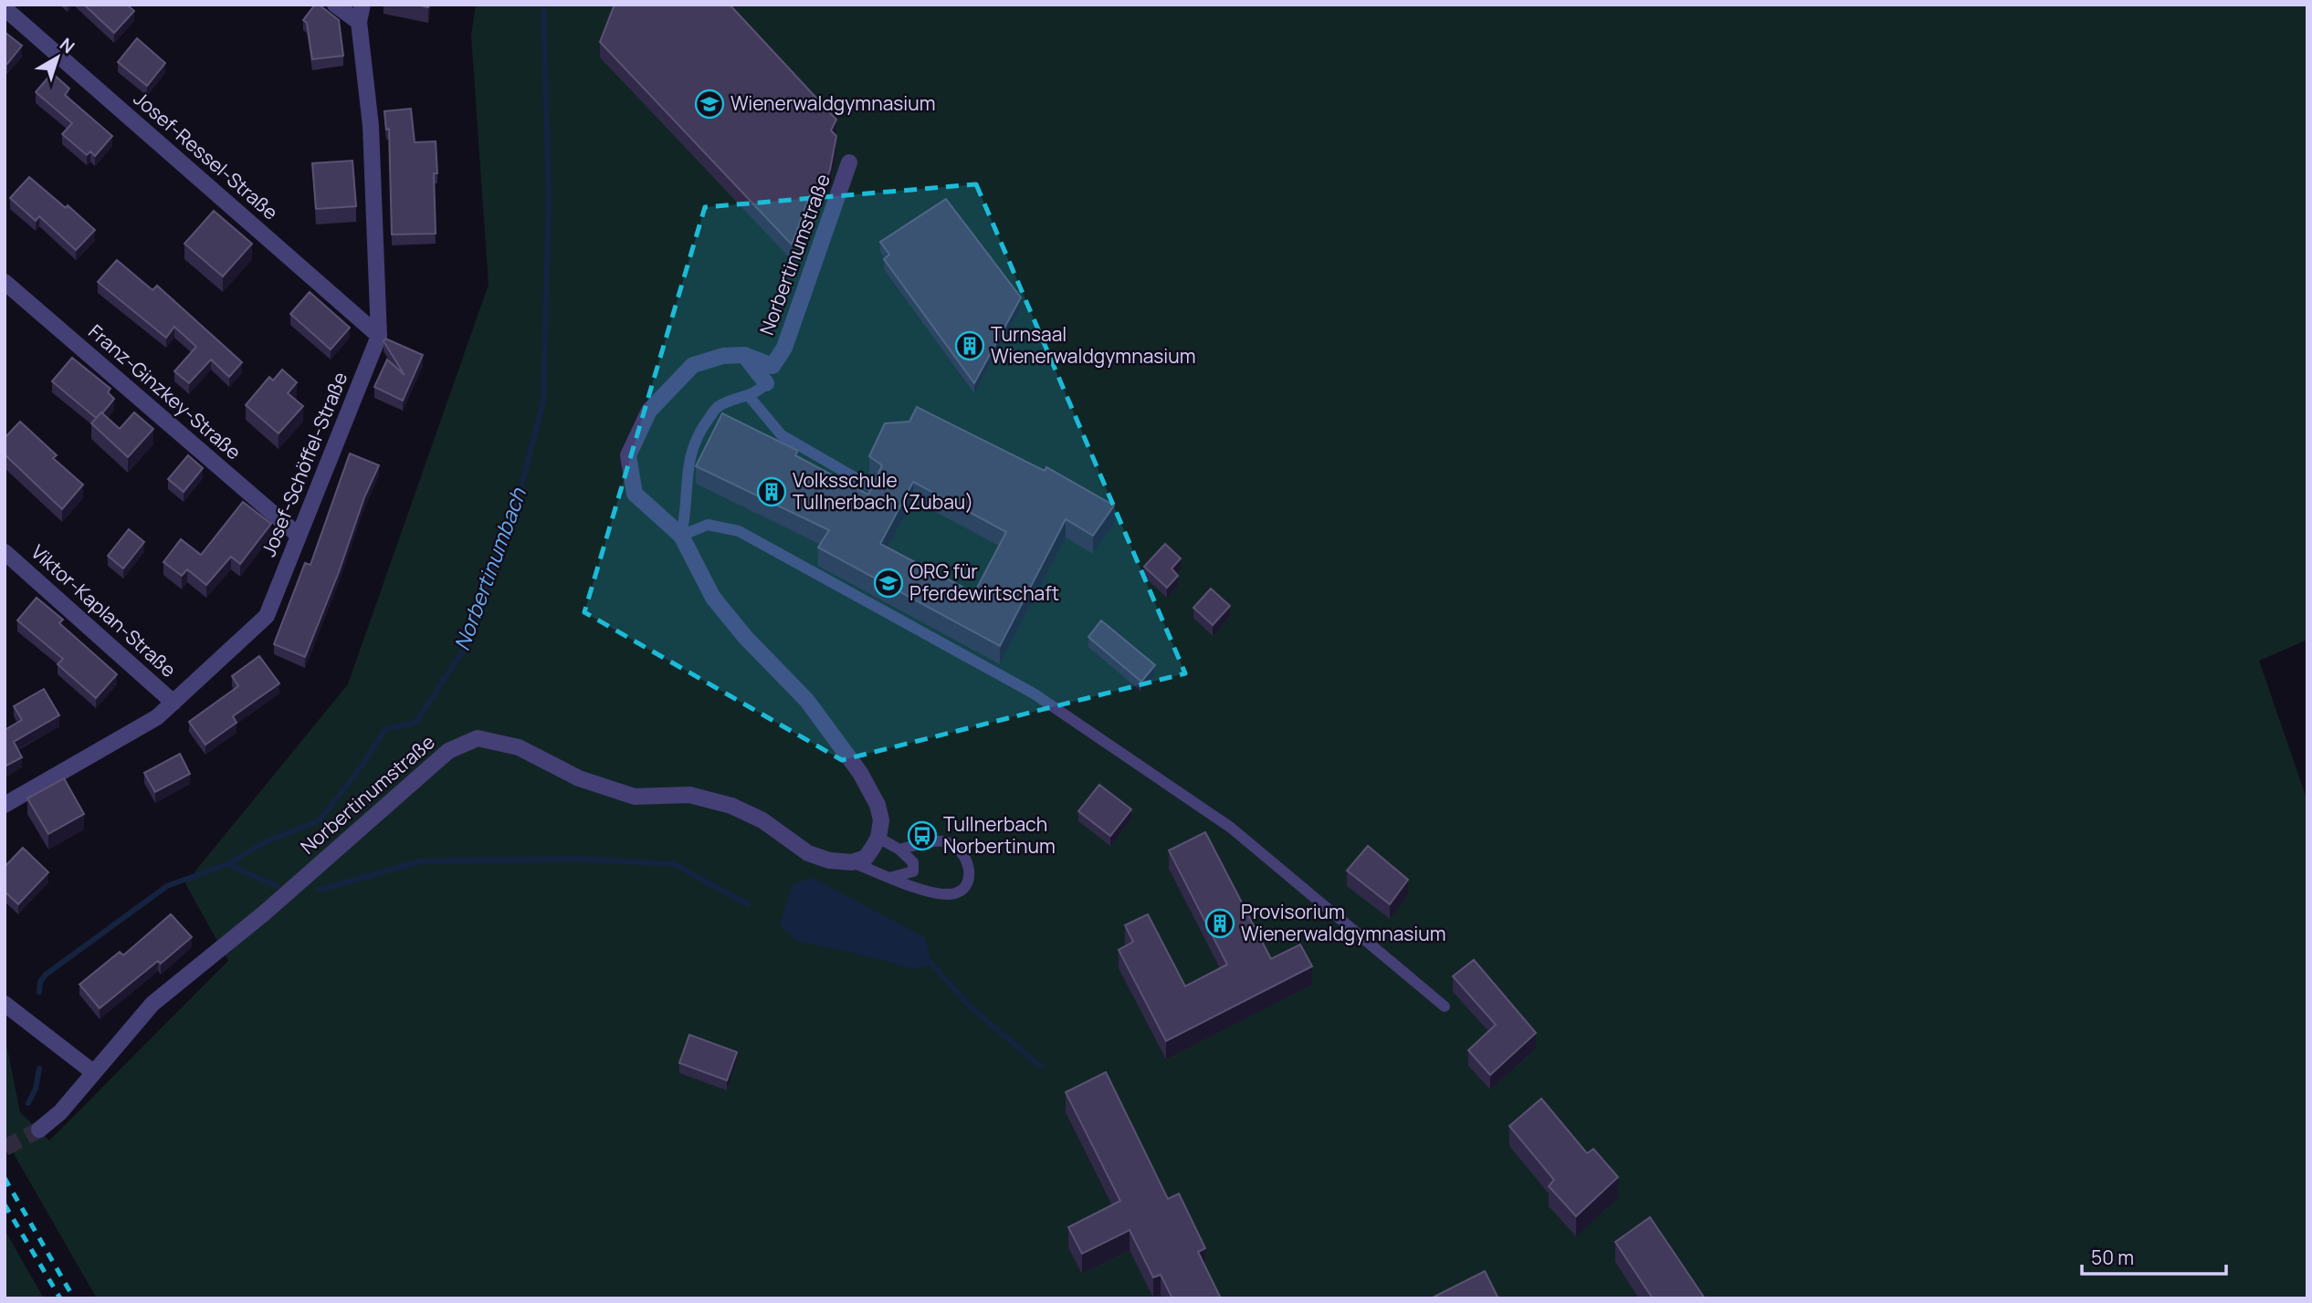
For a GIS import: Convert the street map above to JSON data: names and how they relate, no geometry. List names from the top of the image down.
{
  "streets": {
    "street": [
      "Josef-Ressel-Straße",
      "Norbertinumstraße",
      "Franz-Ginzkey-Straße",
      "Josef-Schöffel-Straße",
      "Viktor-Kaplan-Straße"
    ]
  },
  "crossings": [
    ["Josef-Ressel-Straße", "Josef-Schöffel-Straße"],
    ["Franz-Ginzkey-Straße", "Josef-Schöffel-Straße"],
    ["Josef-Schöffel-Straße", "Viktor-Kaplan-Straße"]
  ],
  "water": ["Norbertinumbach"],
  "places": {
    "school or university": ["Wienerwaldgymnasium", "ORG für Pferdewirtschaft"],
    "building": ["Turnsaal Wienerwaldgymnasium", "Volksschule Tullnerbach (Zubau)", "Provisorium Wienerwaldgymnasium"],
    "bus stop": ["Tullnerbach Norbertinum"]
  },
  "scale_bar": "50 m",
  "north": "top right"
}
